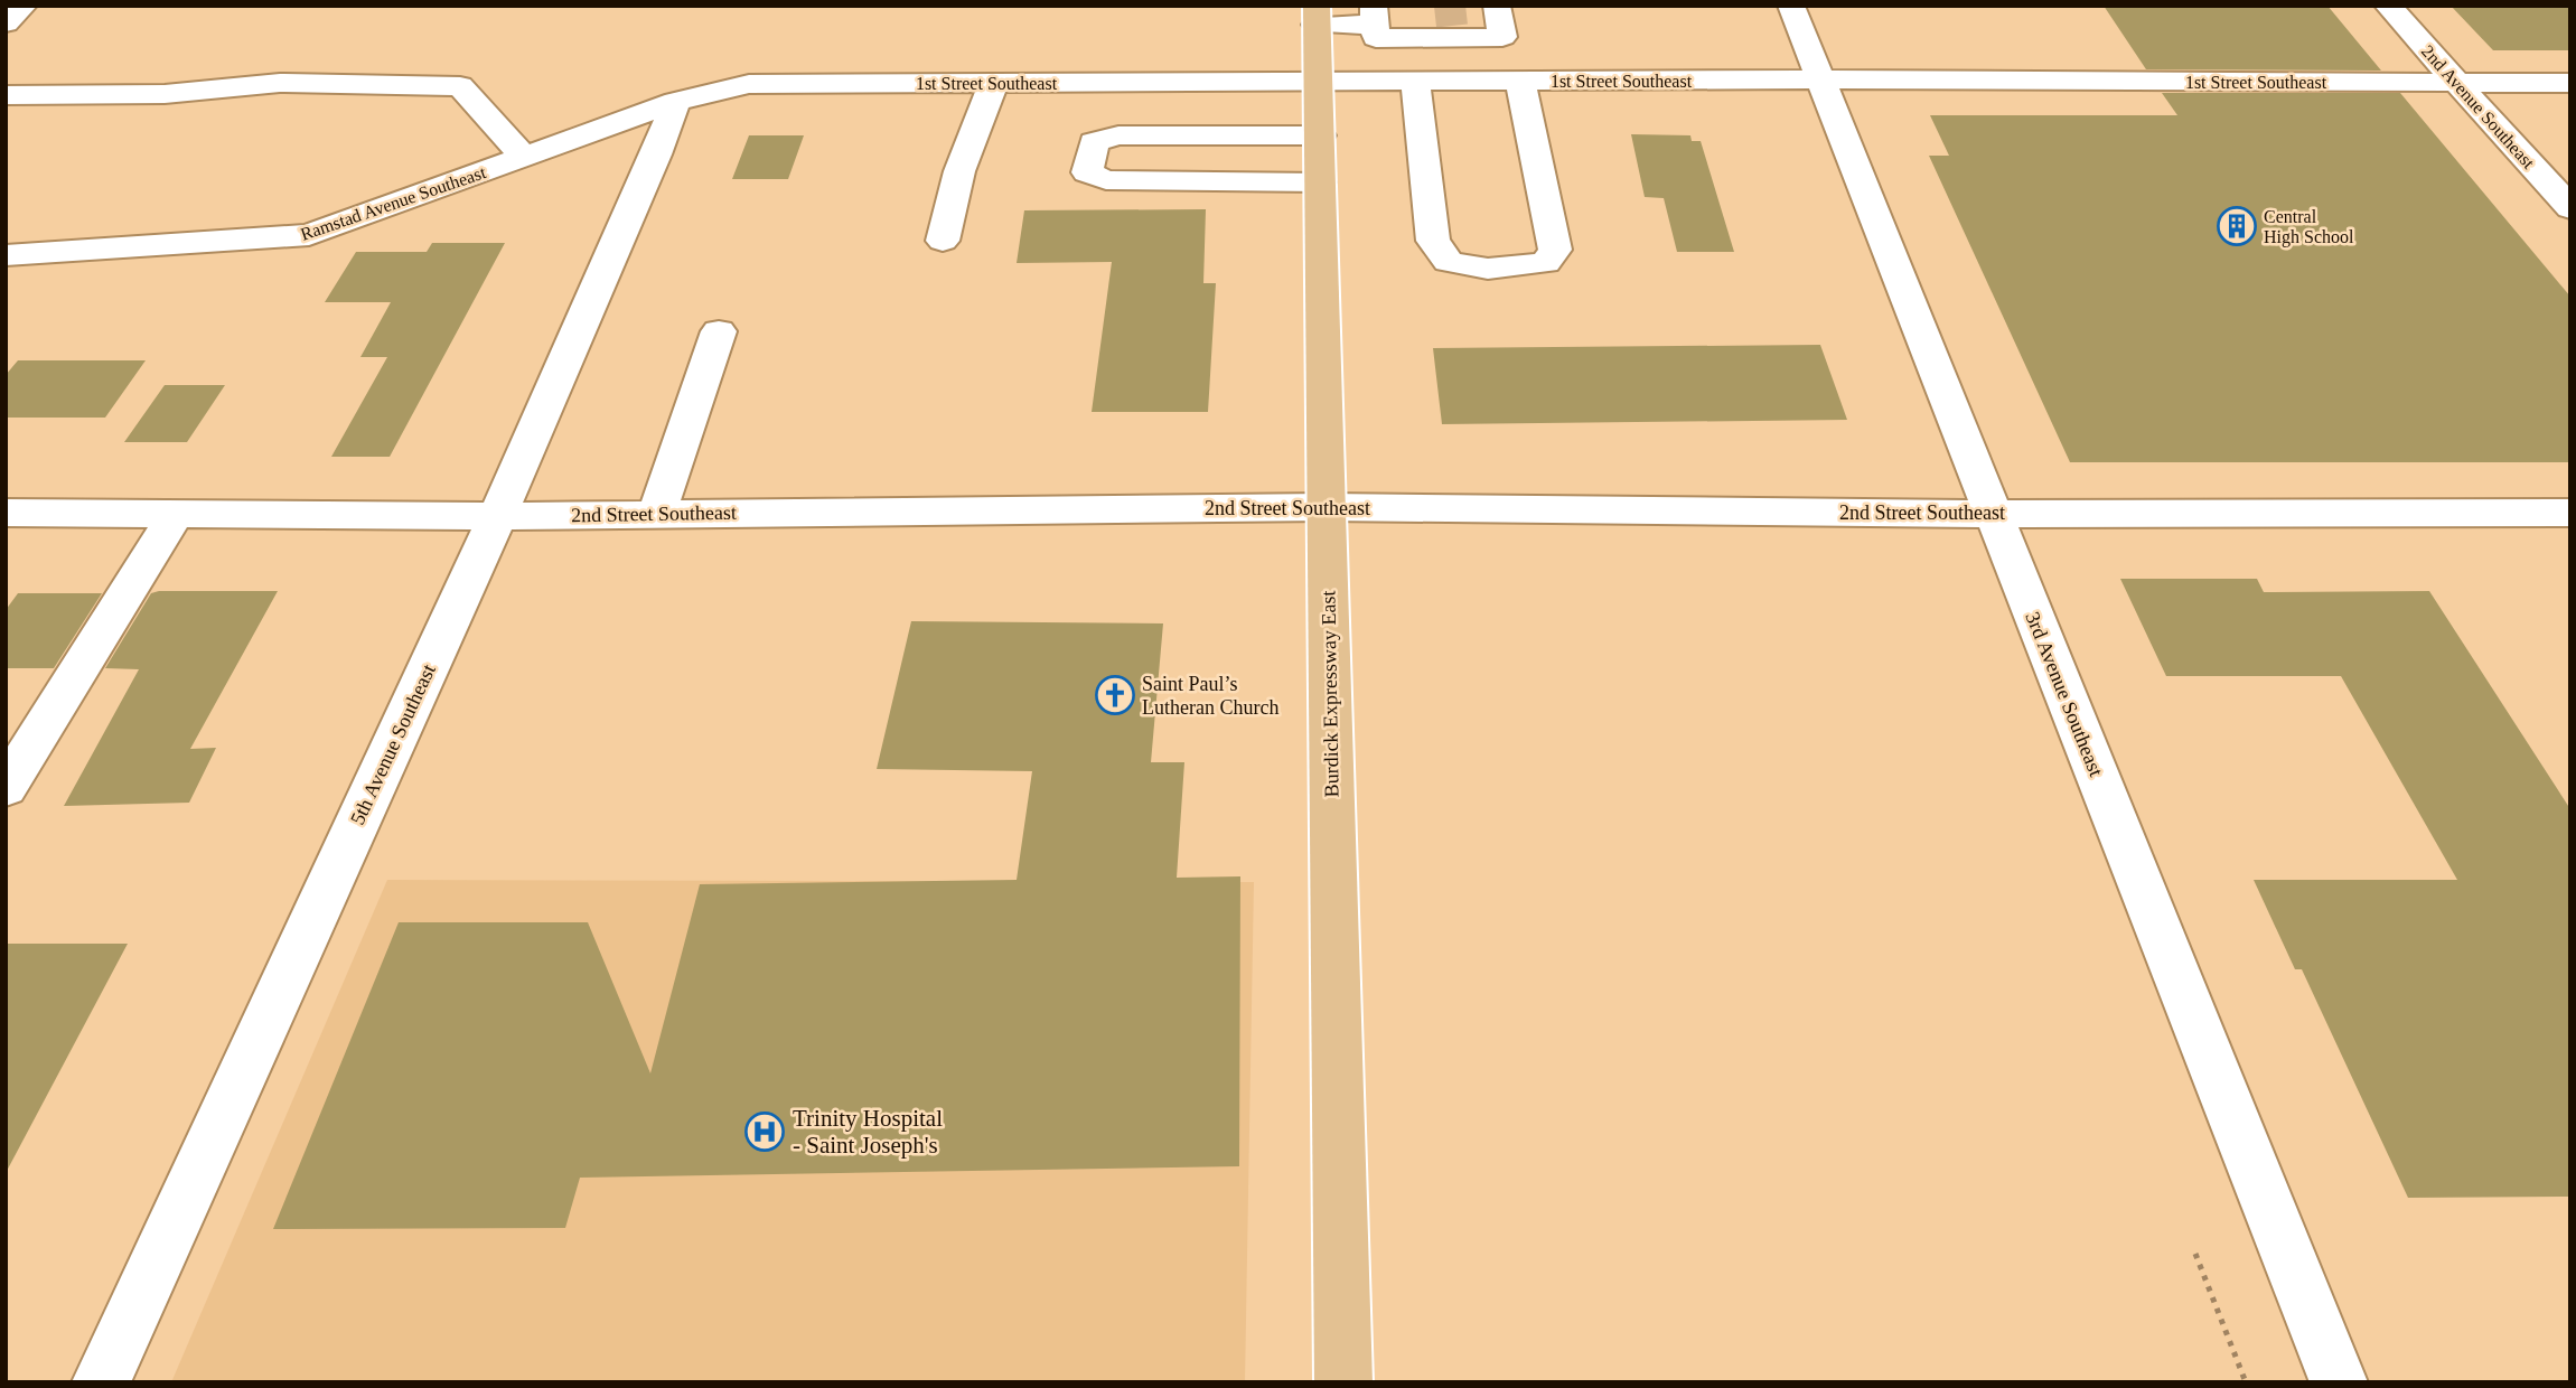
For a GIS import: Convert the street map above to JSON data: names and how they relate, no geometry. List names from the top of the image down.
{
  "streets": {
    "main road": ["Burdick Expressway East"],
    "street": [
      "1st Street Southeast",
      "2nd Avenue Southeast",
      "Ramstad Avenue Southeast",
      "2nd Street Southeast",
      "3rd Avenue Southeast",
      "5th Avenue Southeast"
    ]
  },
  "crossings": [
    ["1st Street Southeast", "2nd Avenue Southeast"],
    ["1st Street Southeast", "Ramstad Avenue Southeast"],
    ["1st Street Southeast", "Burdick Expressway East"],
    ["1st Street Southeast", "3rd Avenue Southeast"],
    ["1st Street Southeast", "5th Avenue Southeast"],
    ["Ramstad Avenue Southeast", "5th Avenue Southeast"],
    ["2nd Street Southeast", "Burdick Expressway East"],
    ["2nd Street Southeast", "3rd Avenue Southeast"],
    ["2nd Street Southeast", "5th Avenue Southeast"]
  ],
  "places": {
    "building": ["Central High School"],
    "church": ["Saint Paul’s Lutheran Church"],
    "hospital": ["Trinity Hospital - Saint Joseph's"]
  }
}
